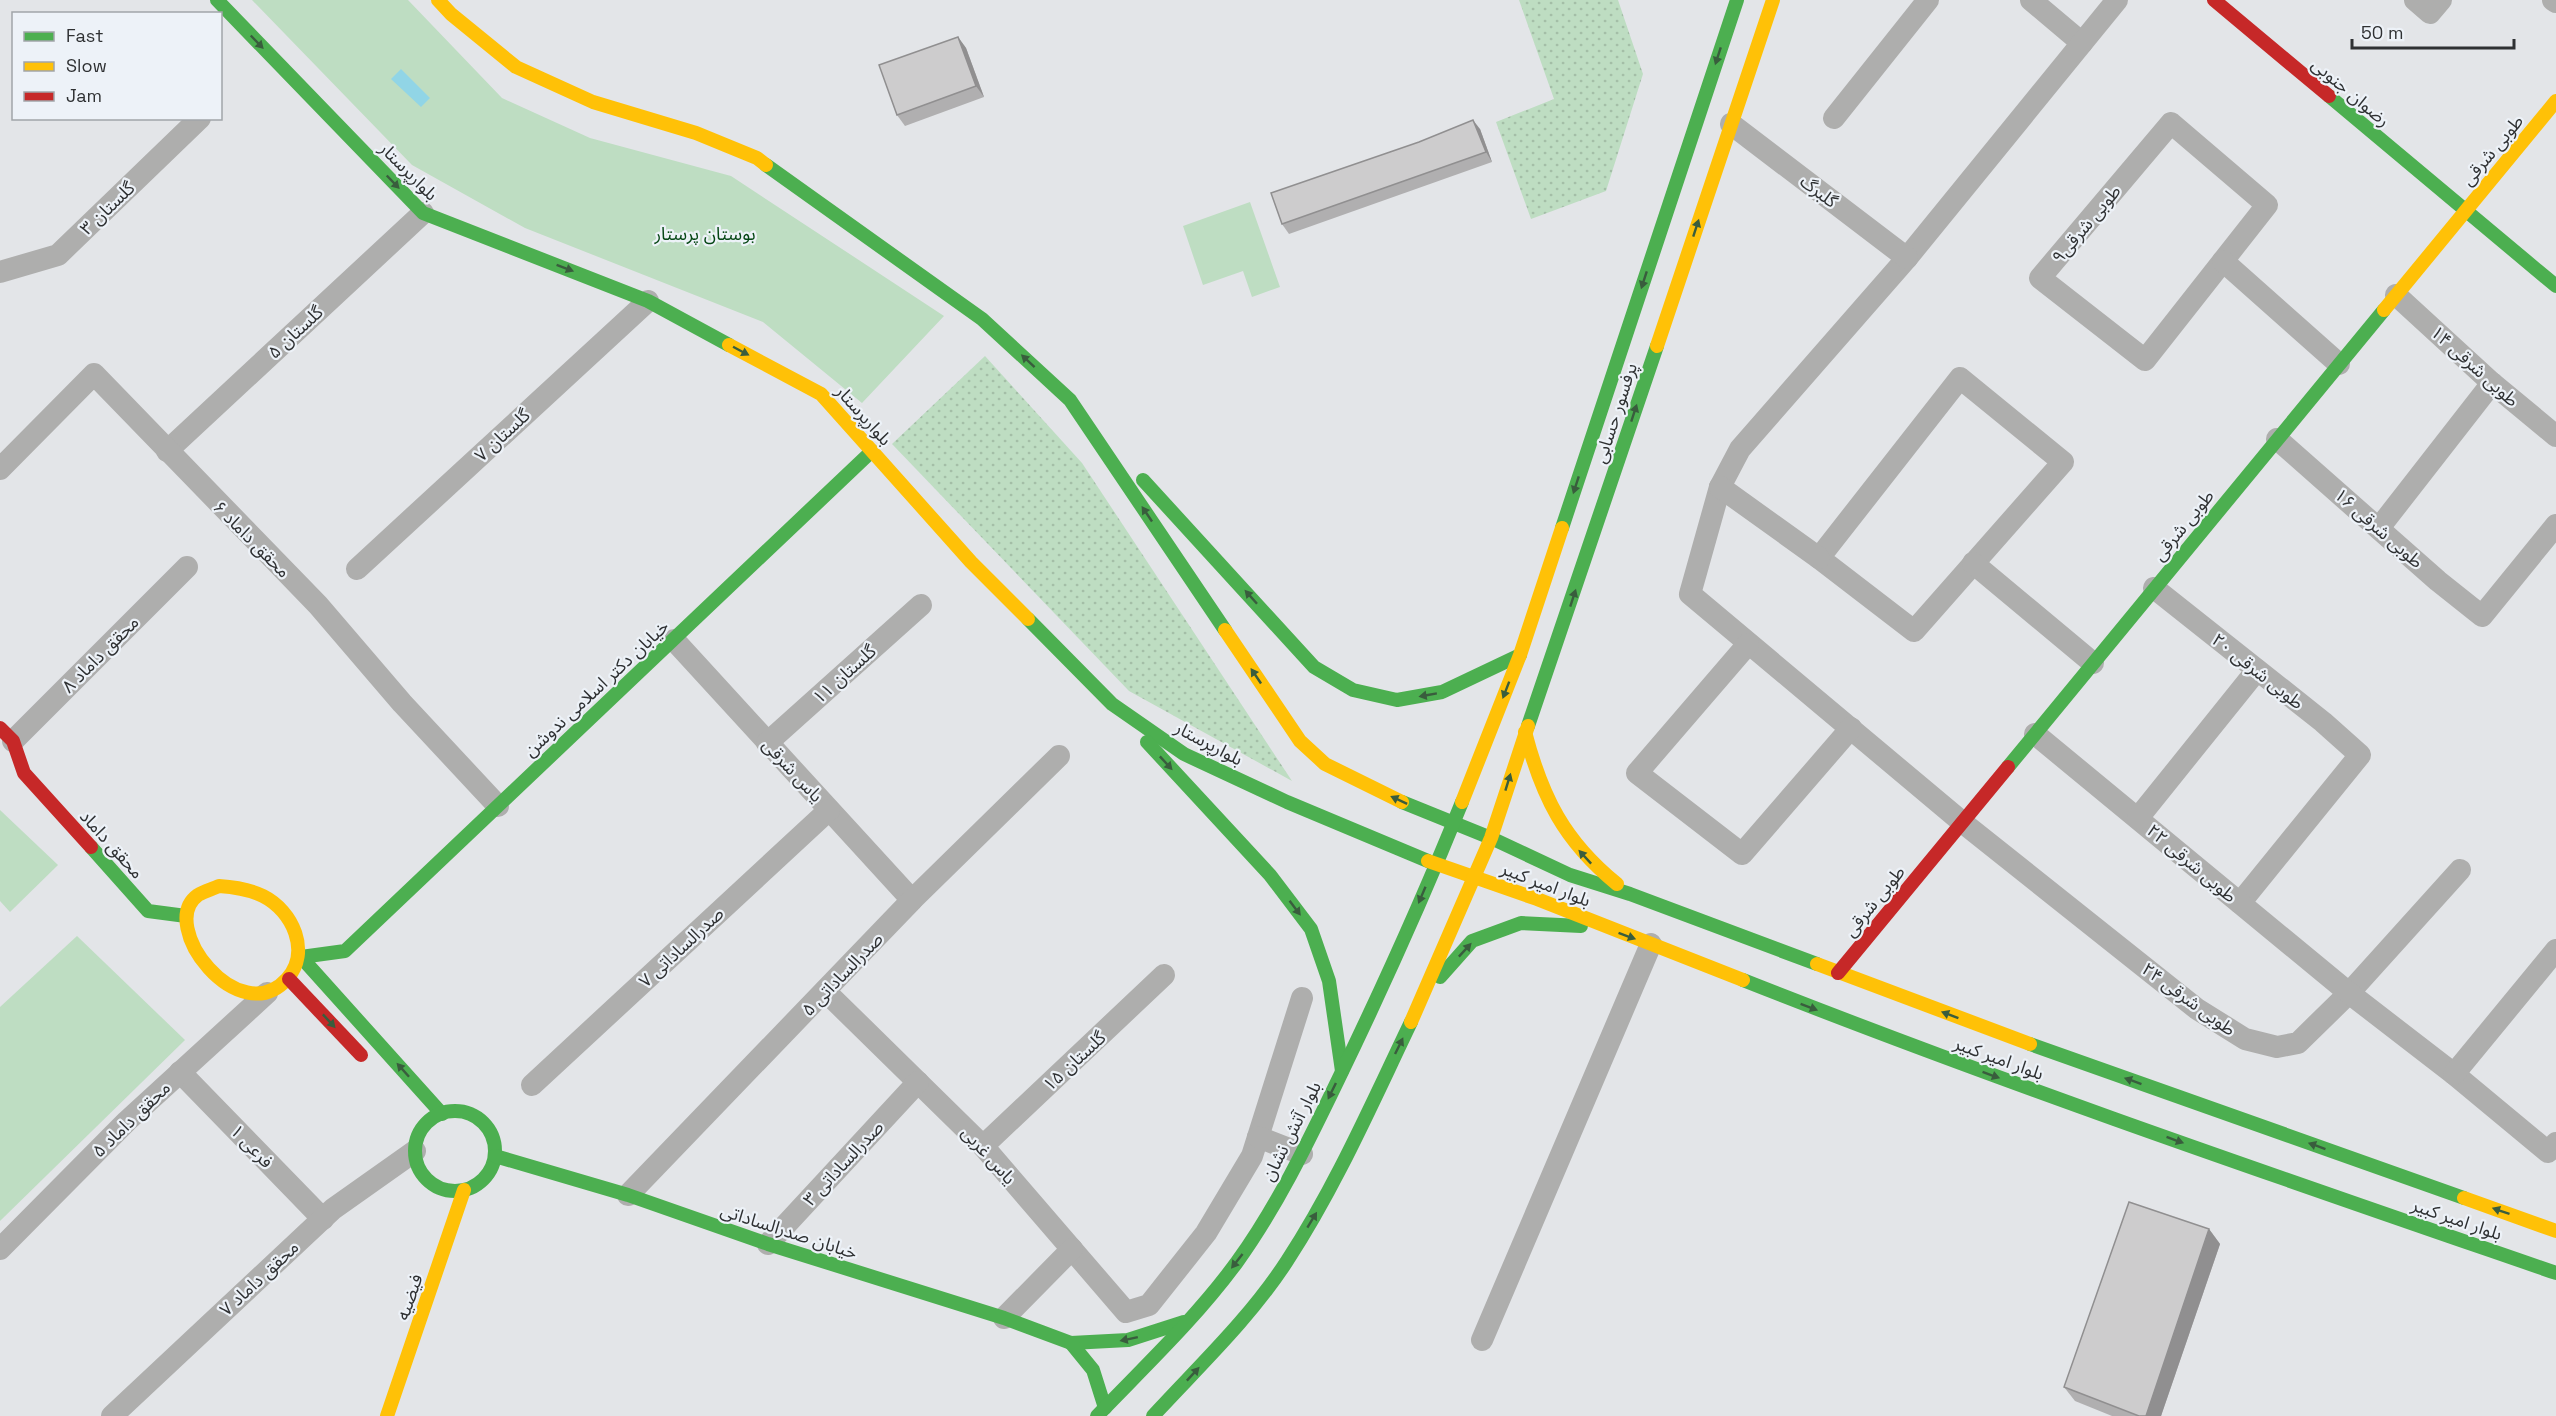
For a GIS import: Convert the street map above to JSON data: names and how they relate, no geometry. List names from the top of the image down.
{
  "streets": {
    "street": [
      "رضوان جنوبی",
      "طوبی شرقی",
      "بلوارپرستار",
      "گلبرگ",
      "گلستان ۳",
      "طوبی شرقی۹",
      "گلستان ۵",
      "طوبی شرقی ۱۴",
      "پرفسور حسابی",
      "گلستان ۷",
      "طوبی شرقی ۱۶",
      "محقق داماد ۶",
      "محقق داماد ۸",
      "طوبی شرقی ۲۰",
      "گلستان ۱۱",
      "خيابان دکتر اسلامی ندوشن",
      "یاس شرقی",
      "محقق داماد",
      "طوبی شرقی ۲۲",
      "بلوار امیر کبیر",
      "صدرالساداتی ۷",
      "صدرالساداتی ۵",
      "طوبی شرقی ۲۴",
      "گلستان ۱۵",
      "محقق داماد ۵",
      "بلوار آتش نشان",
      "فرعی ۱",
      "یاس غربی",
      "صدرالساداتی ۳",
      "خیابان صدرالساداتی",
      "محقق داماد ۷",
      "فیضیه"
    ]
  },
  "crossings": [
    ["رضوان جنوبی", "طوبی شرقی"],
    ["طوبی شرقی", "طوبی شرقی ۱۴"],
    ["طوبی شرقی", "طوبی شرقی ۱۶"],
    ["طوبی شرقی", "طوبی شرقی ۲۰"],
    ["طوبی شرقی", "طوبی شرقی ۲۲"],
    ["طوبی شرقی", "بلوار امیر کبیر"],
    ["طوبی شرقی", "طوبی شرقی ۲۴"],
    ["بلوارپرستار", "گلستان ۵"],
    ["بلوارپرستار", "گلستان ۷"],
    ["بلوارپرستار", "خيابان دکتر اسلامی ندوشن"],
    ["بلوارپرستار", "بلوار امیر کبیر"],
    ["بلوارپرستار", "بلوار آتش نشان"],
    ["گلبرگ", "پرفسور حسابی"],
    ["گلستان ۵", "محقق داماد ۶"],
    ["پرفسور حسابی", "بلوار امیر کبیر"],
    ["پرفسور حسابی", "بلوار آتش نشان"],
    ["محقق داماد ۶", "خيابان دکتر اسلامی ندوشن"],
    ["محقق داماد ۸", "محقق داماد"],
    ["طوبی شرقی ۲۰", "طوبی شرقی ۲۲"],
    ["گلستان ۱۱", "یاس شرقی"],
    ["خيابان دکتر اسلامی ندوشن", "یاس شرقی"],
    ["خيابان دکتر اسلامی ندوشن", "محقق داماد"],
    ["خيابان دکتر اسلامی ندوشن", "محقق داماد ۵"],
    ["یاس شرقی", "صدرالساداتی ۷"],
    ["یاس شرقی", "صدرالساداتی ۵"],
    ["محقق داماد", "محقق داماد ۵"],
    ["طوبی شرقی ۲۲", "طوبی شرقی ۲۴"],
    ["بلوار امیر کبیر", "بلوار آتش نشان"],
    ["صدرالساداتی ۵", "یاس غربی"],
    ["صدرالساداتی ۵", "خیابان صدرالساداتی"],
    ["گلستان ۱۵", "یاس غربی"],
    ["محقق داماد ۵", "فرعی ۱"],
    ["فرعی ۱", "محقق داماد ۷"],
    ["یاس غربی", "صدرالساداتی ۳"],
    ["صدرالساداتی ۳", "خیابان صدرالساداتی"],
    ["خیابان صدرالساداتی", "محقق داماد ۷"],
    ["خیابان صدرالساداتی", "فیضیه"],
    ["محقق داماد ۷", "فیضیه"]
  ],
  "one_way": ["بلوارپرستار"],
  "parks": ["بوستان پرستار"],
  "legend": ["Fast", "Slow", "Jam"],
  "scale_bar": "50 m"
}
